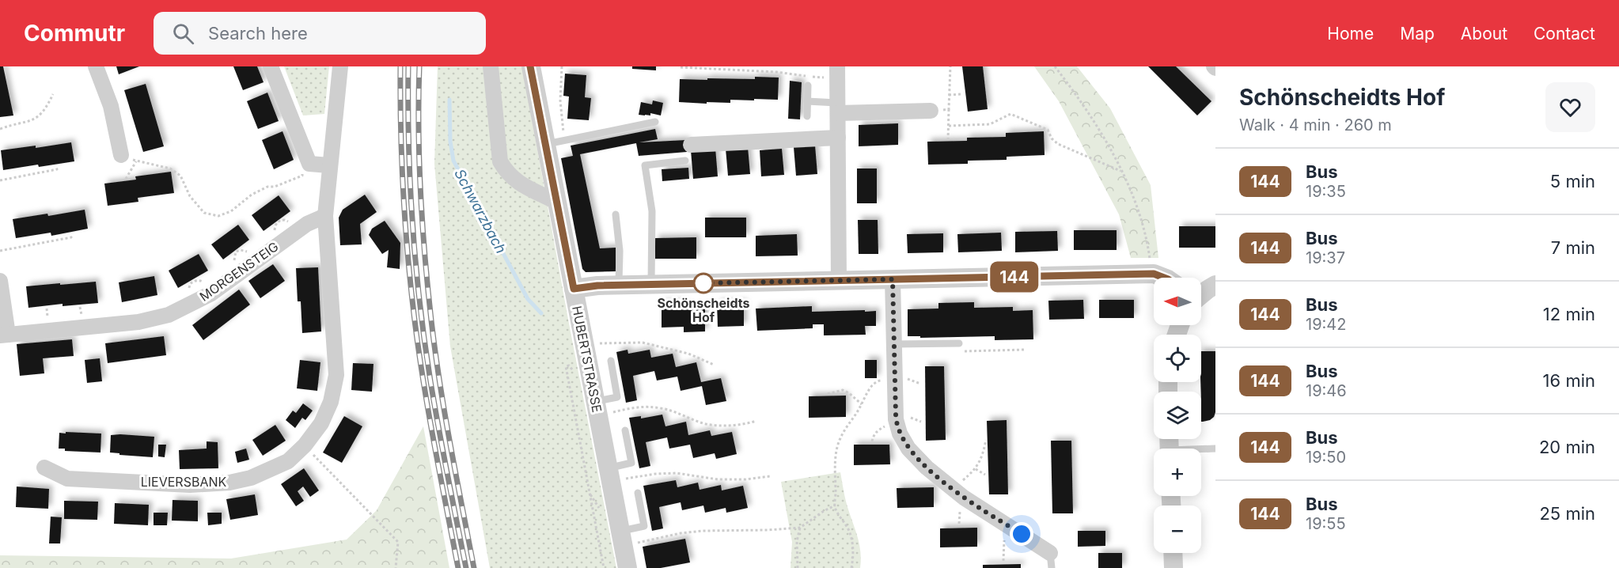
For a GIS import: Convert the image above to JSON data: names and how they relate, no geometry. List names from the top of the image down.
{
  "streets": {
    "street": ["MORGENSTEIG", "HUBERTSTRASSE", "LIEVERSBANK"]
  },
  "crossings": [
    ["MORGENSTEIG", "LIEVERSBANK"]
  ],
  "water": ["Schwarzbach"],
  "places": ["Schönscheidts Hof"],
  "lines": ["bus line 144"],
  "north": "left",
  "page": {
    "header": "Commutr",
    "search": "Search here",
    "nav": [
      "Home",
      "Map",
      "About",
      "Contact"
    ],
    "on_map": "144",
    "heading": ["Schönscheidts Hof", "Walk · 4 min · 260 m"],
    "list": [
      {
        "mark": "144",
        "name": "Bus",
        "note": "19:35",
        "value": "5 min"
      },
      {
        "mark": "144",
        "name": "Bus",
        "note": "19:37",
        "value": "7 min"
      },
      {
        "mark": "144",
        "name": "Bus",
        "note": "19:42",
        "value": "12 min"
      },
      {
        "mark": "144",
        "name": "Bus",
        "note": "19:46",
        "value": "16 min"
      },
      {
        "mark": "144",
        "name": "Bus",
        "note": "19:50",
        "value": "20 min"
      },
      {
        "mark": "144",
        "name": "Bus",
        "note": "19:55",
        "value": "25 min"
      }
    ],
    "map_buttons": ["+", "−"]
  }
}
